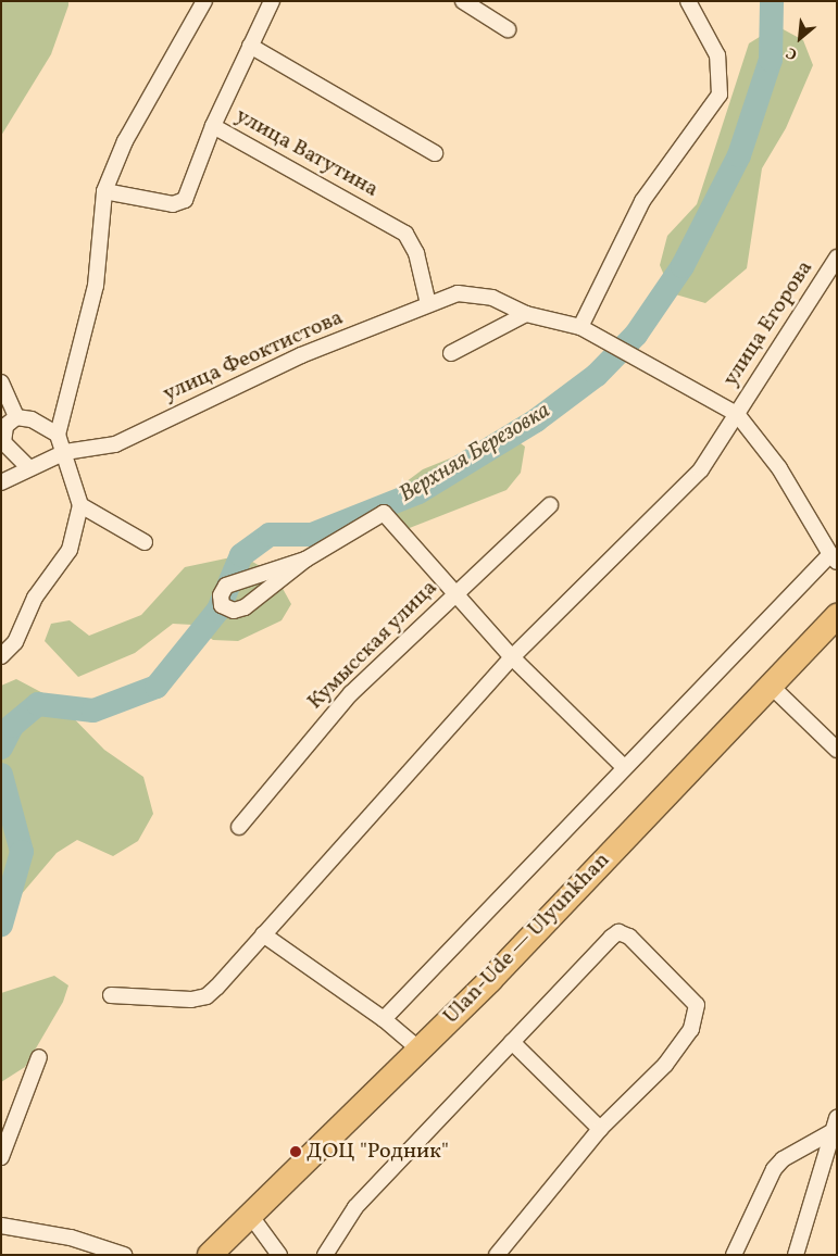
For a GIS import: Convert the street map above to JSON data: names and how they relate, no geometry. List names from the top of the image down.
{
  "streets": {
    "main road": ["Ulan-Ude — Ulyunkhan"],
    "street": [
      "улица Ватутина",
      "улица Егорова",
      "улица Феоктистова",
      "Кумысская улица"
    ]
  },
  "crossings": [
    ["улица Ватутина", "улица Феоктистова"],
    ["улица Егорова", "улица Феоктистова"]
  ],
  "water": ["Верхняя Березовка"],
  "places": ["ДОЦ \"Родник\""],
  "north": "bottom left"
}
